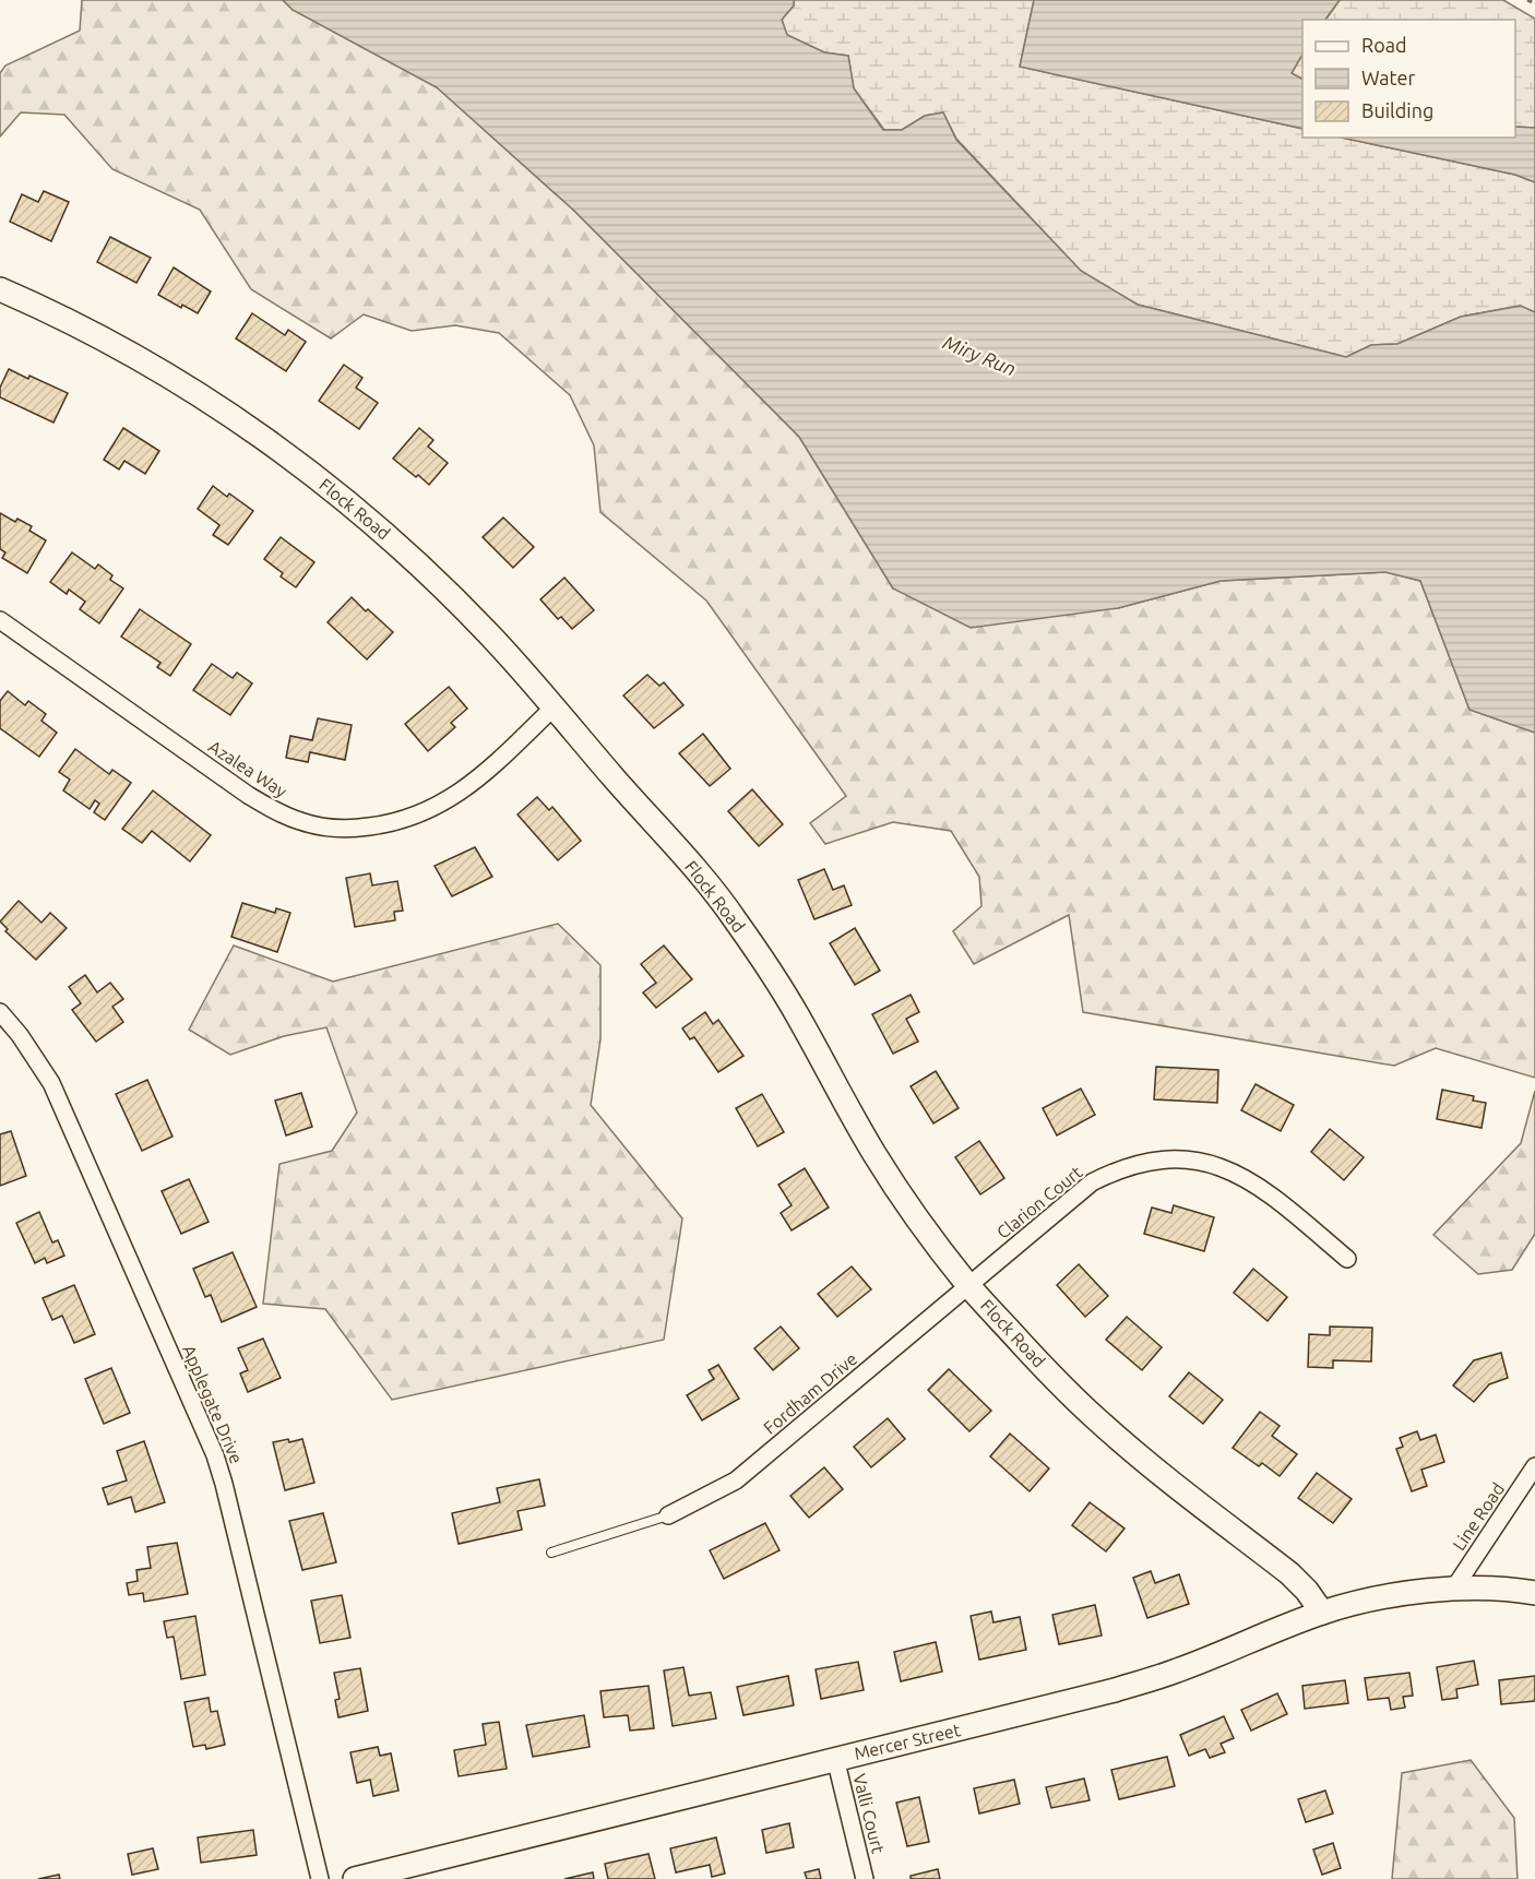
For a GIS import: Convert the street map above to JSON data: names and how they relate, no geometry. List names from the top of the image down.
{
  "streets": {
    "street": [
      "Flock Road",
      "Azalea Way",
      "Clarion Court",
      "Fordham Drive",
      "Applegate Drive",
      "Line Road",
      "Mercer Street",
      "Valli Court"
    ]
  },
  "crossings": [
    ["Flock Road", "Azalea Way"],
    ["Flock Road", "Clarion Court"],
    ["Flock Road", "Fordham Drive"],
    ["Flock Road", "Mercer Street"],
    ["Clarion Court", "Fordham Drive"],
    ["Line Road", "Mercer Street"],
    ["Mercer Street", "Valli Court"]
  ],
  "water": ["Miry Run"],
  "legend": ["Road", "Water", "Building"]
}
